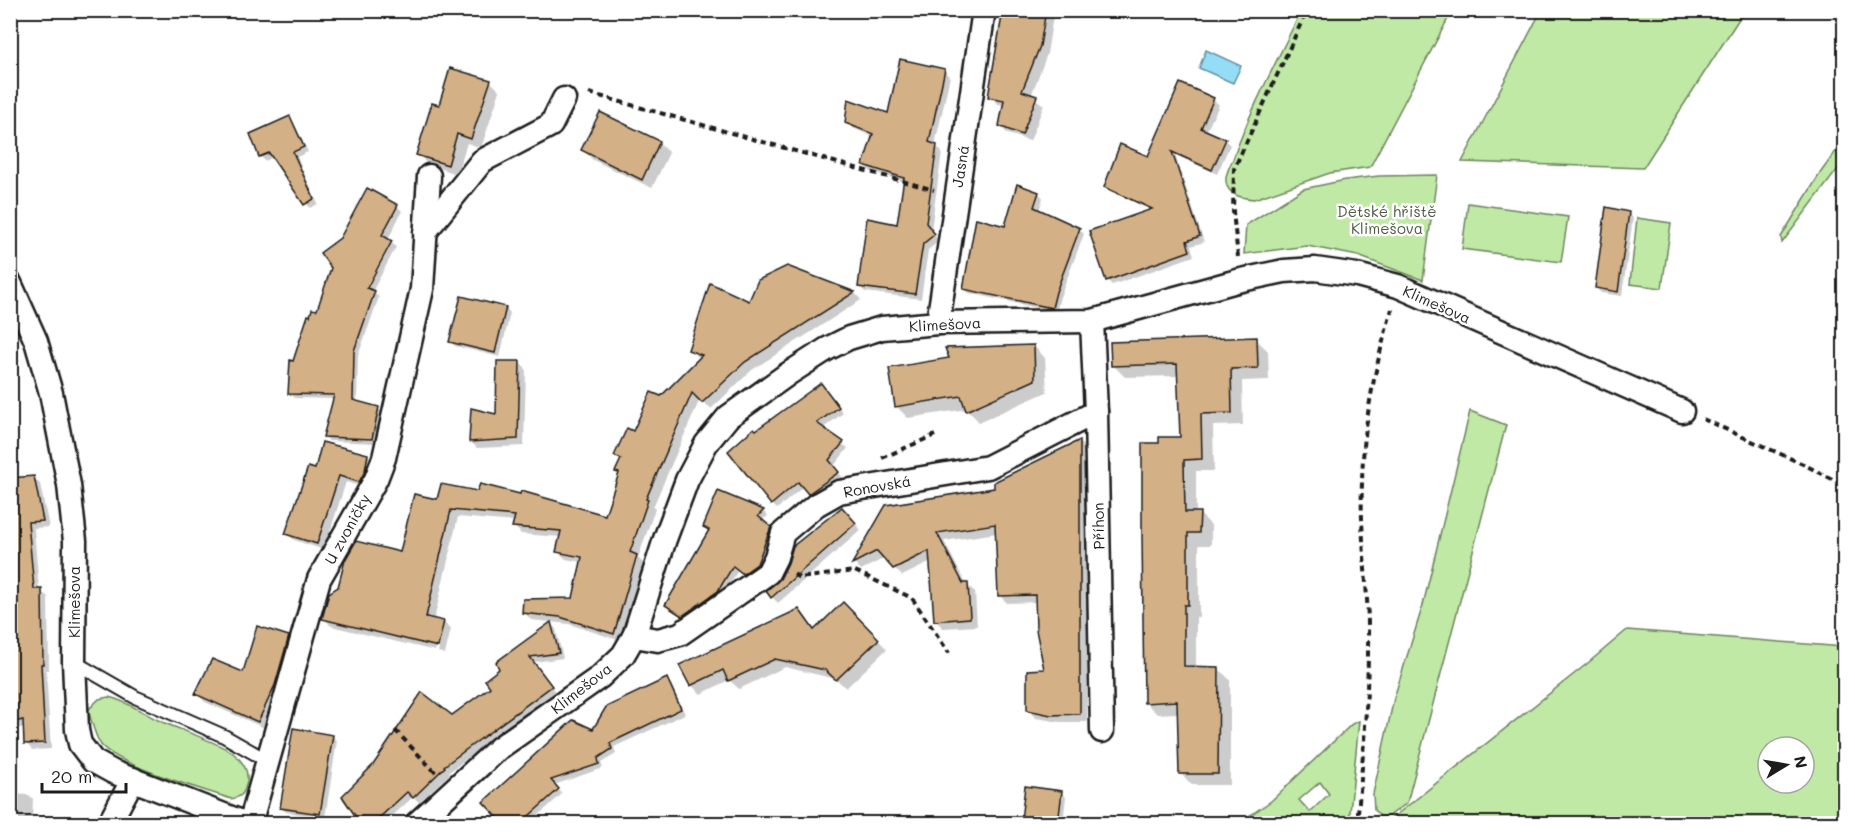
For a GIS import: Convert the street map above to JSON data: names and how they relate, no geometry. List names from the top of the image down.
{
  "streets": {
    "street": [
      "Jasná",
      "Klimešova",
      "Ronovská",
      "Příhon",
      "U zvoničky"
    ]
  },
  "crossings": [
    ["Jasná", "Klimešova"],
    ["Klimešova", "Ronovská"],
    ["Klimešova", "Příhon"],
    ["Klimešova", "U zvoničky"],
    ["Ronovská", "Příhon"]
  ],
  "parks": ["Dětské hřiště Klimešova"],
  "scale_bar": "20 m",
  "north": "right"
}
